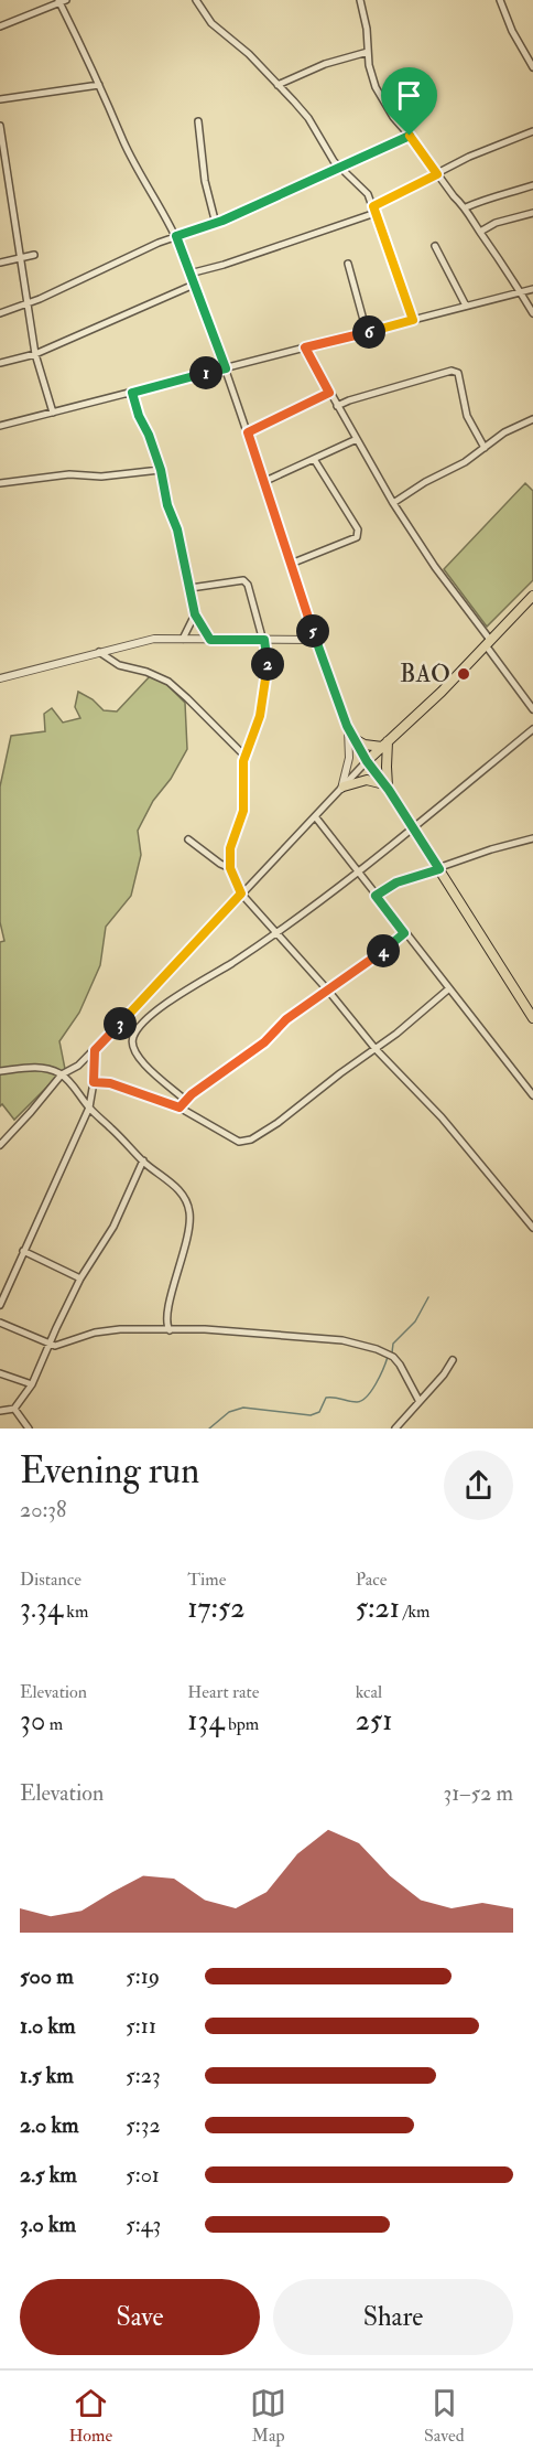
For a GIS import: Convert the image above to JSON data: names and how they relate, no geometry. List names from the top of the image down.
{
  "places": ["BAO"],
  "page": {
    "pins": [
      "6",
      "1",
      "5",
      "2",
      "4",
      "3"
    ],
    "heading": ["Evening run", "20:38"],
    "stats": [
      ["Distance", "3.34 km"],
      ["Time", "17:52"],
      ["Pace", "5:21 /km"],
      ["Elevation", "30 m"],
      ["Heart rate", "134 bpm"],
      ["kcal", "251"]
    ],
    "chart": ["Elevation", "31–52 m"],
    "list": [
      {
        "name": "500 m",
        "note": "5:19"
      },
      {
        "name": "1.0 km",
        "note": "5:11"
      },
      {
        "name": "1.5 km",
        "note": "5:23"
      },
      {
        "name": "2.0 km",
        "note": "5:32"
      },
      {
        "name": "2.5 km",
        "note": "5:01"
      },
      {
        "name": "3.0 km",
        "note": "5:43"
      }
    ],
    "buttons": ["Save", "Share"],
    "tabs": ["Home", "Map", "Saved"]
  }
}
